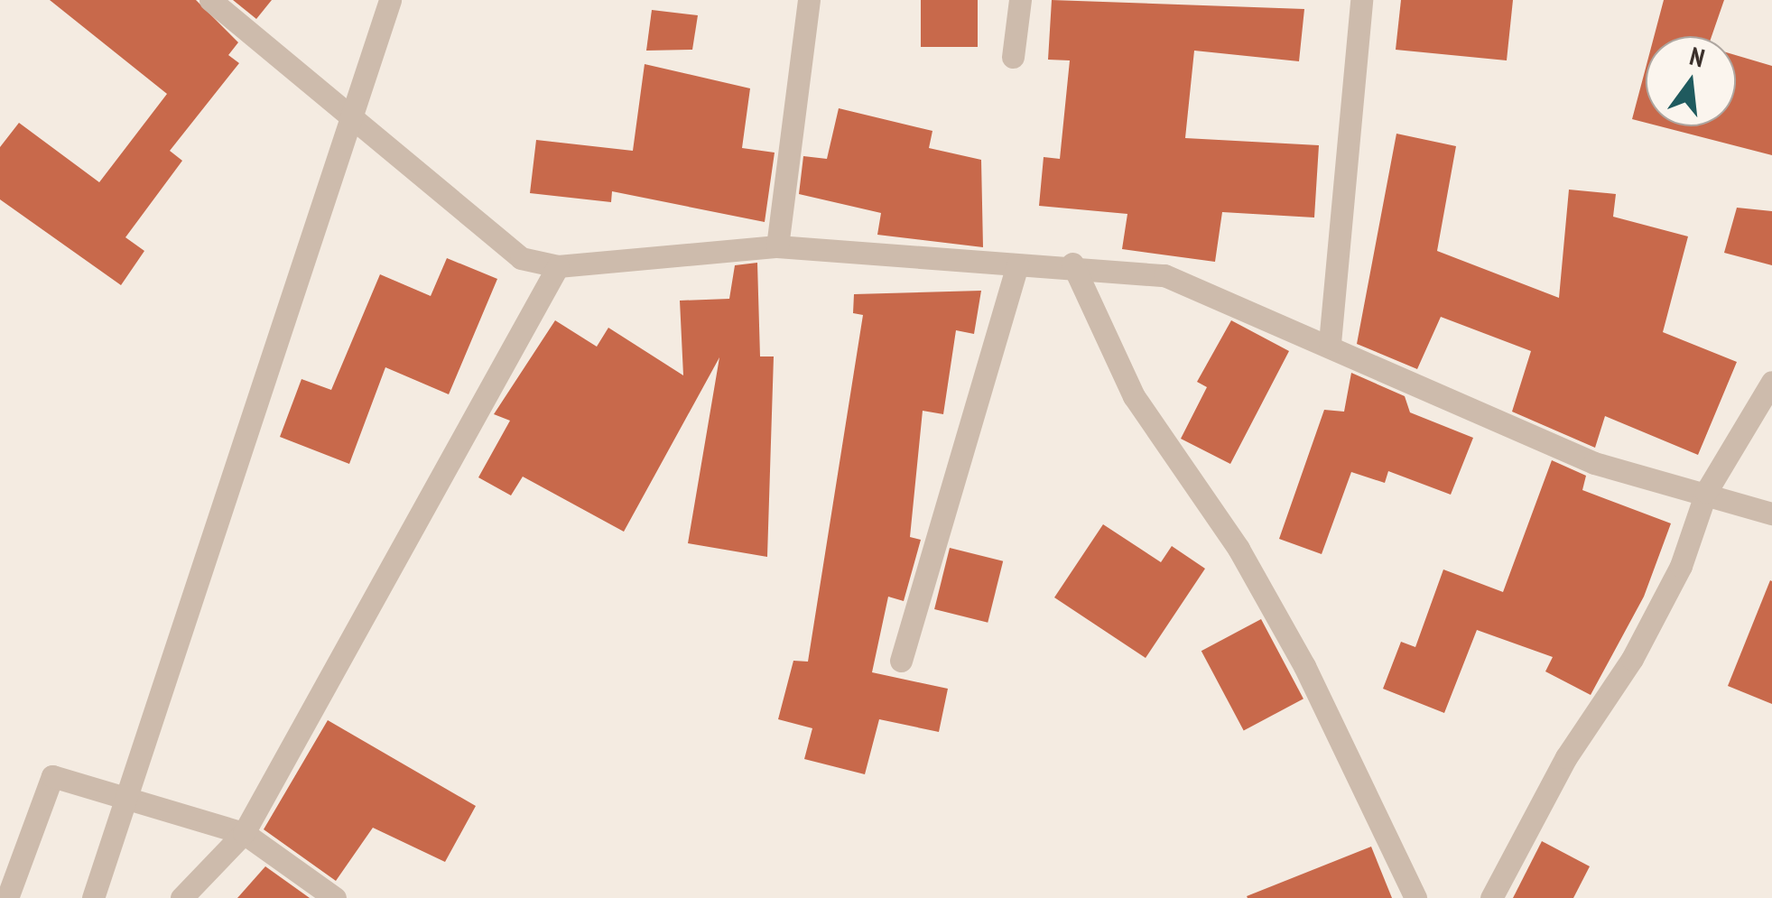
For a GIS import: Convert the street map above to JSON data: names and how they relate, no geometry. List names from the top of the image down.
{
  "north": "top"
}
